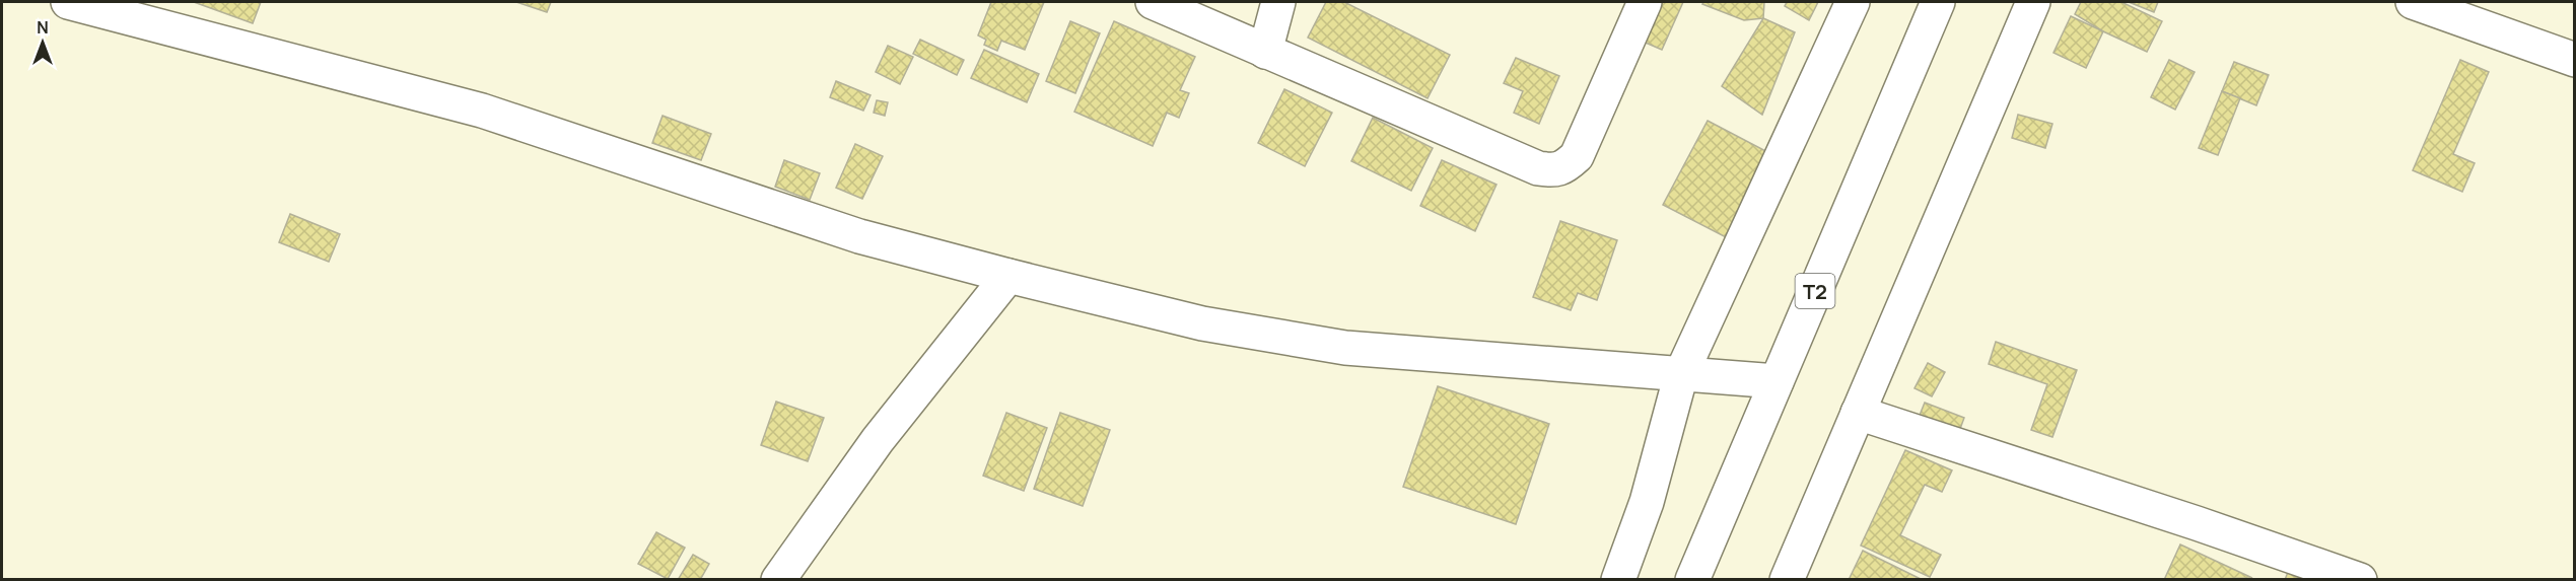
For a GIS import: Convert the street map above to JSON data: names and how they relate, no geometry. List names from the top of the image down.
{
  "streets": {
    "main road": ["T2"]
  },
  "north": "top"
}
